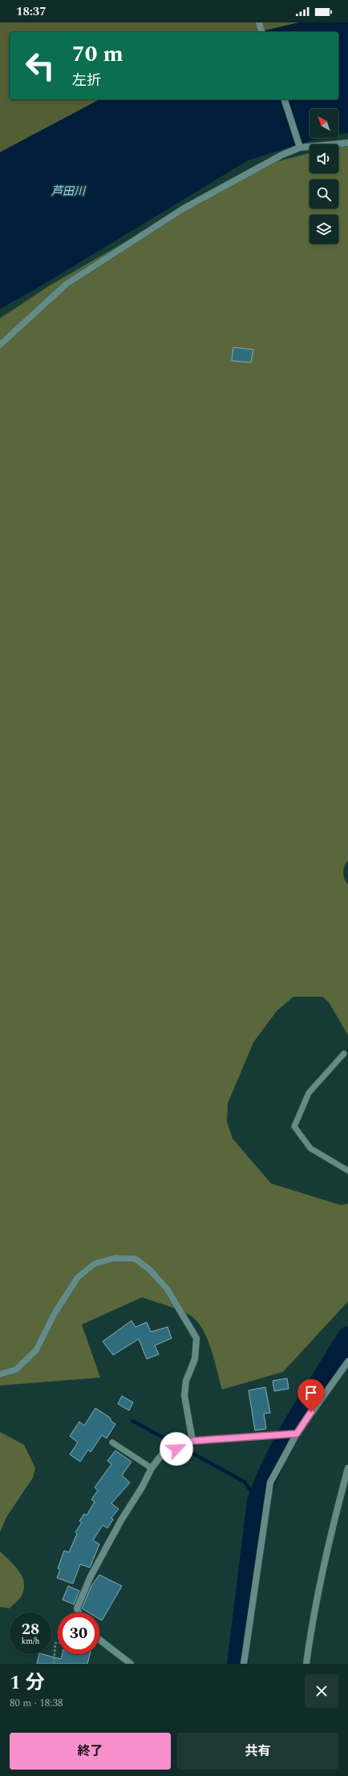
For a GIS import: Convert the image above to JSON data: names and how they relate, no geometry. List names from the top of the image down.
{
  "water": ["芦田川"],
  "north": "top left",
  "page": {
    "status": "18:37",
    "turn": ["70 m", "左折"],
    "speed": "28 km/h",
    "limit": "30",
    "heading": ["1 分", "80 m · 18:38"],
    "buttons": ["終了", "共有"]
  }
}
